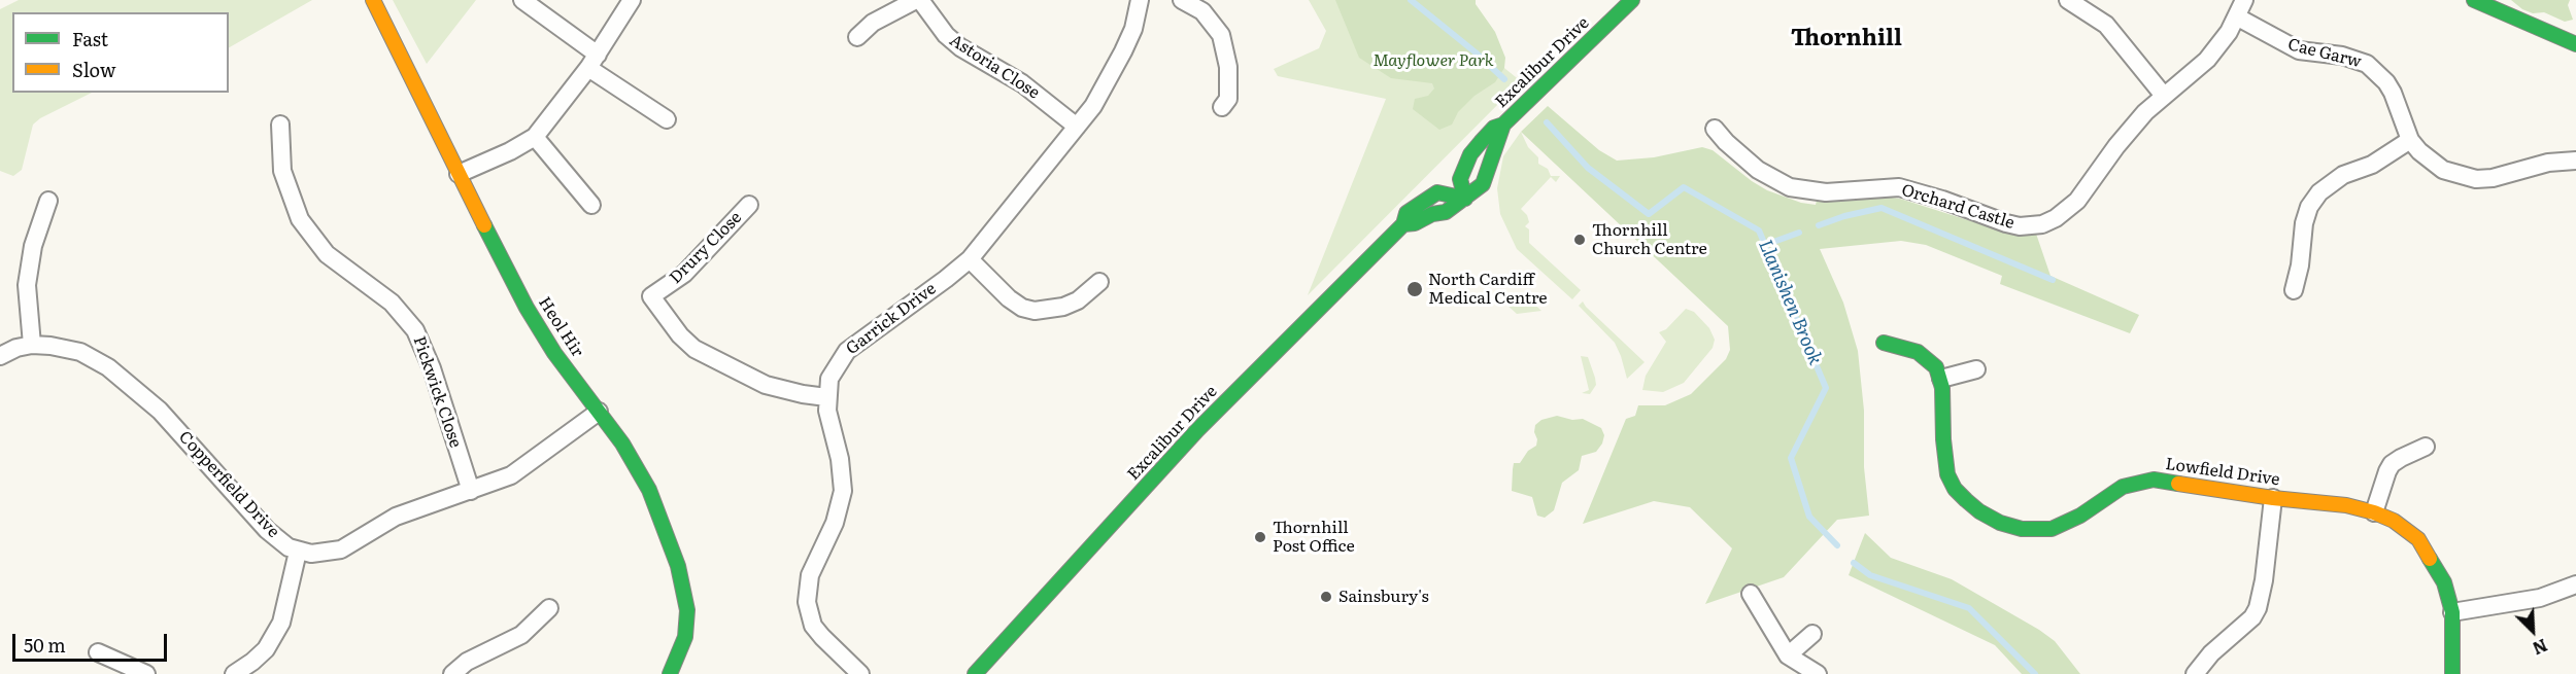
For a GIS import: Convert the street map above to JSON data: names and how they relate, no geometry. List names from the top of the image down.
{
  "streets": {
    "street": [
      "Cae Garw",
      "Excalibur Drive",
      "Astoria Close",
      "Orchard Castle",
      "Drury Close",
      "Garrick Drive",
      "Heol Hir",
      "Pickwick Close",
      "Lowfield Drive",
      "Copperfield Drive"
    ]
  },
  "crossings": [
    ["Cae Garw", "Orchard Castle"],
    ["Astoria Close", "Garrick Drive"],
    ["Drury Close", "Garrick Drive"]
  ],
  "districts": ["Thornhill"],
  "water": ["Llanishen Brook"],
  "parks": ["Mayflower Park"],
  "places": [
    "Thornhill Church Centre",
    "North Cardiff Medical Centre",
    "Thornhill Post Office",
    "Sainsbury's"
  ],
  "legend": ["Fast", "Slow"],
  "scale_bar": "50 m",
  "north": "bottom right"
}
